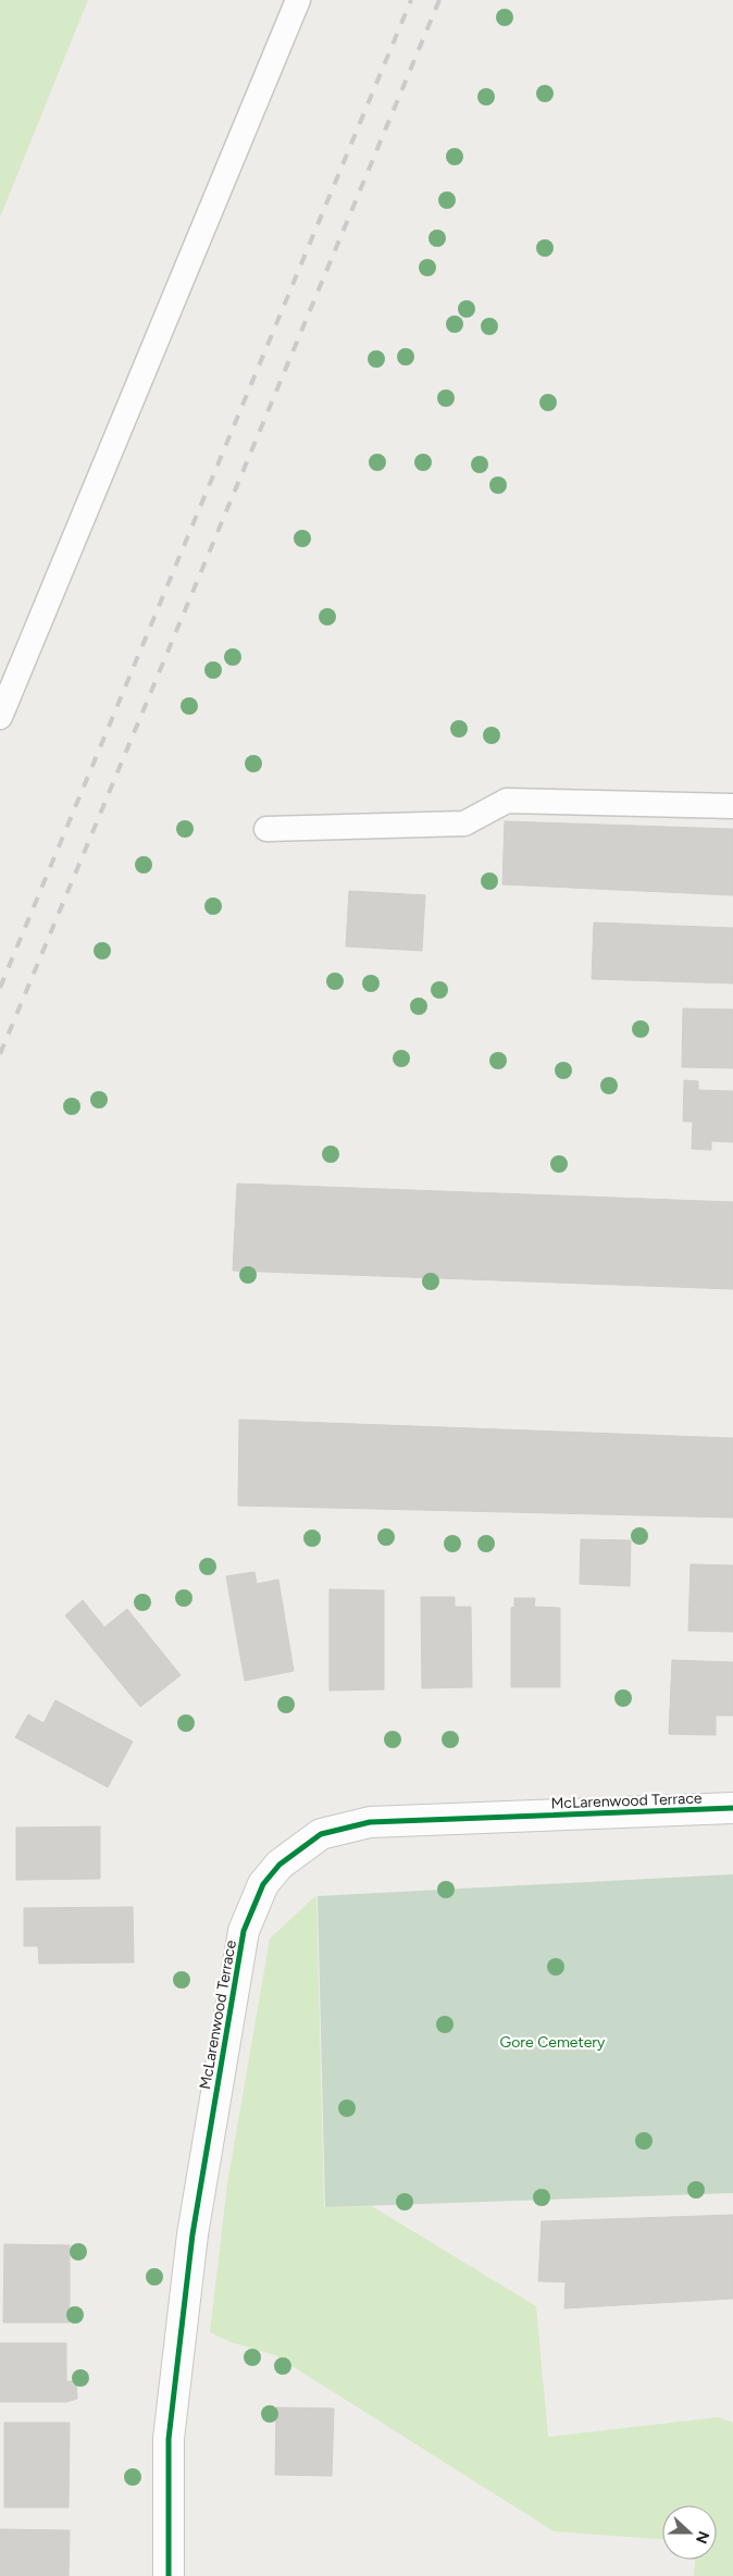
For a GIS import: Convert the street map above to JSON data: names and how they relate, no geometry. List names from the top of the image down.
{
  "streets": {
    "street": ["McLarenwood Terrace"]
  },
  "parks": ["Gore Cemetery"],
  "north": "right"
}
